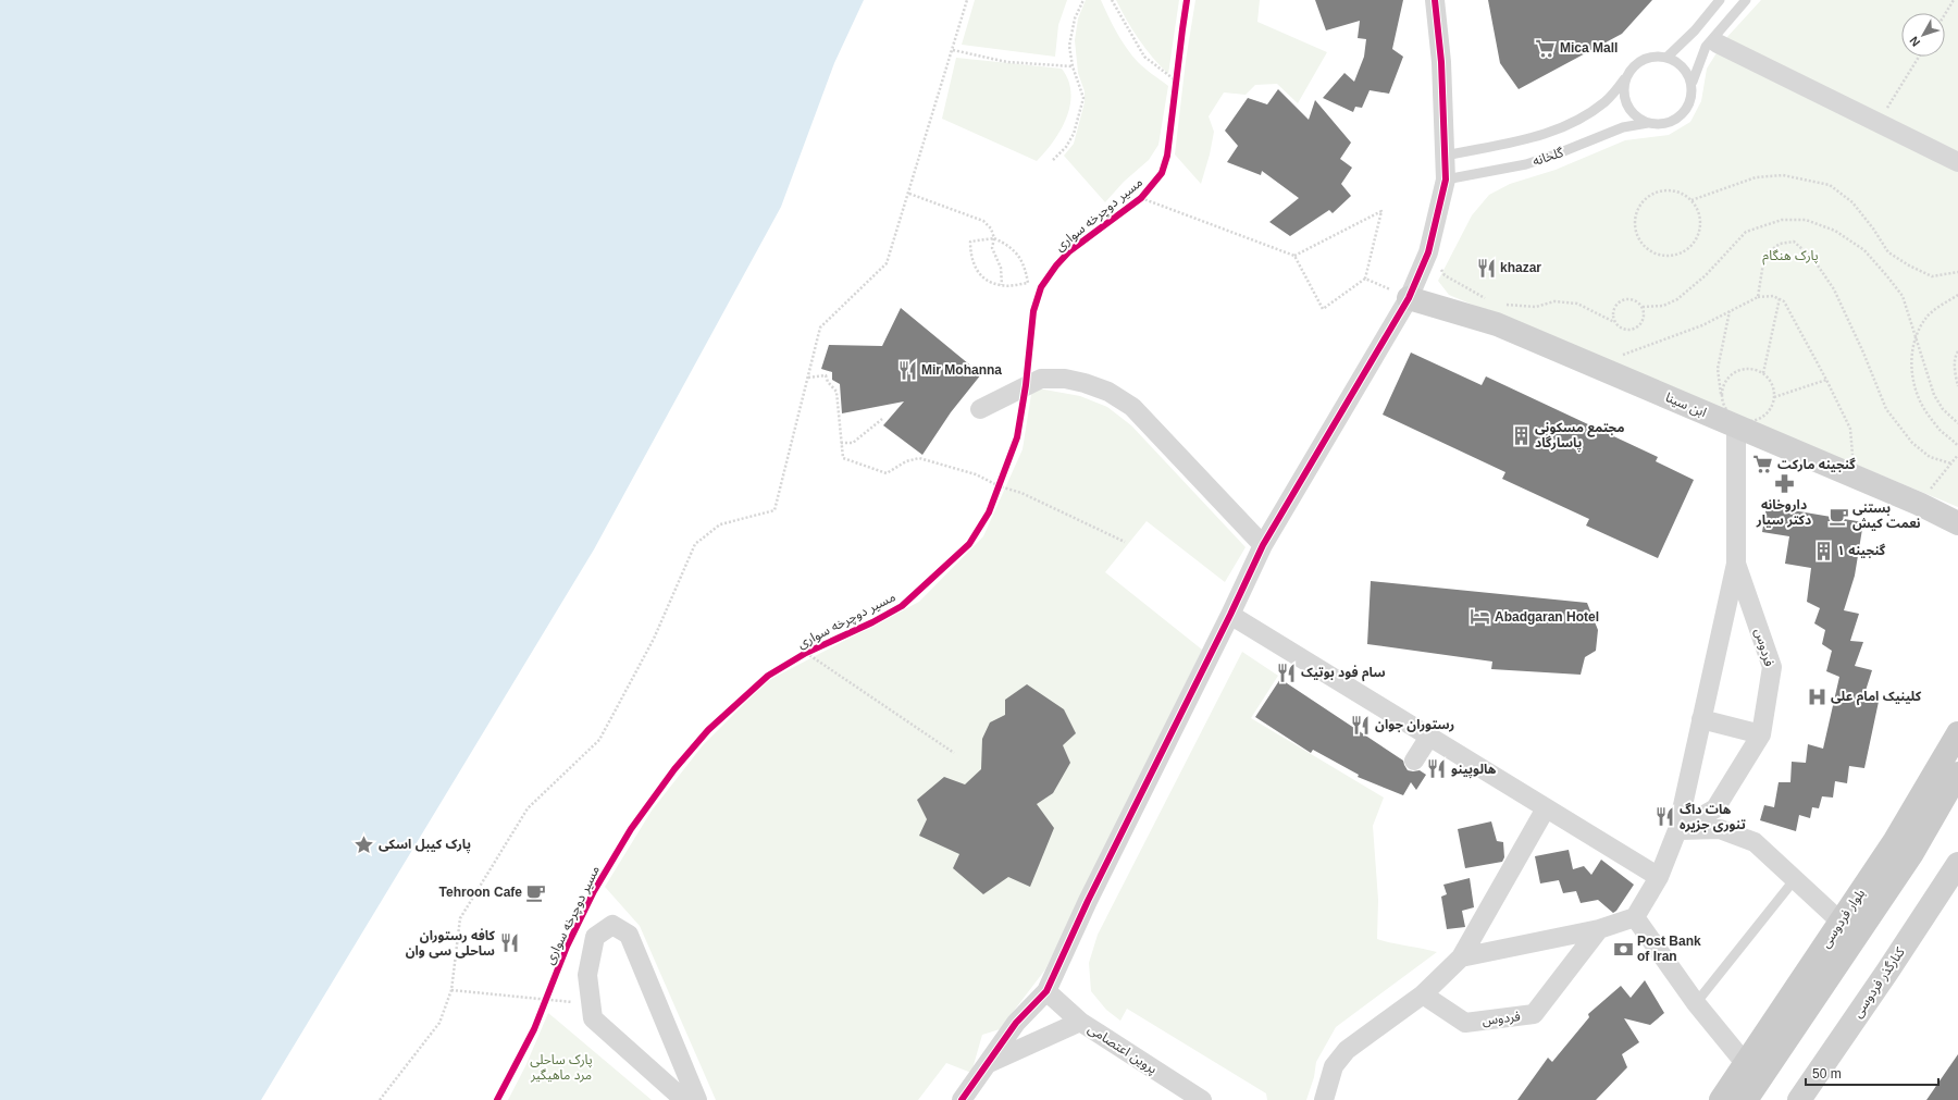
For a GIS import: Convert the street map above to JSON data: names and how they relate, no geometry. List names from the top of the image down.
{
  "streets": {
    "main road": ["بلوار فردوسی"],
    "street": [
      "ابن سینا",
      "فردوس",
      "کنارگذر فردوسی",
      "پروین اعتصامی"
    ],
    "lane": ["گلخانه"],
    "cycle path": ["مسیر دوچرخه سواری"]
  },
  "crossings": [
    ["ابن سینا", "فردوس"]
  ],
  "parks": ["پارک هنگام", "پارک ساحلی مرد ماهیگیر"],
  "places": {
    "supermarket": ["Mica Mall", "گنجینه مارکت"],
    "restaurant": [
      "khazar",
      "Mir Mohanna",
      "سام فود بوتیک",
      "رستوران جوان",
      "هالوپینو",
      "هات داگ تنورى جزيره",
      "کافه رستوران ساحلی سی وان"
    ],
    "building": ["مجتمع مسکونی پاسارگاد", "گنجینه ۱"],
    "pharmacy": ["داروخانه دکتر سیار"],
    "cafe": ["بستنی نعمت کیش", "Tehroon Cafe"],
    "hotel": ["Abadgaran Hotel"],
    "hospital": ["کلینیک امام علی"],
    "place": ["پارک کیبل اسکی"],
    "bank": ["Post Bank of Iran"]
  },
  "scale_bar": "50 m",
  "north": "bottom left"
}
